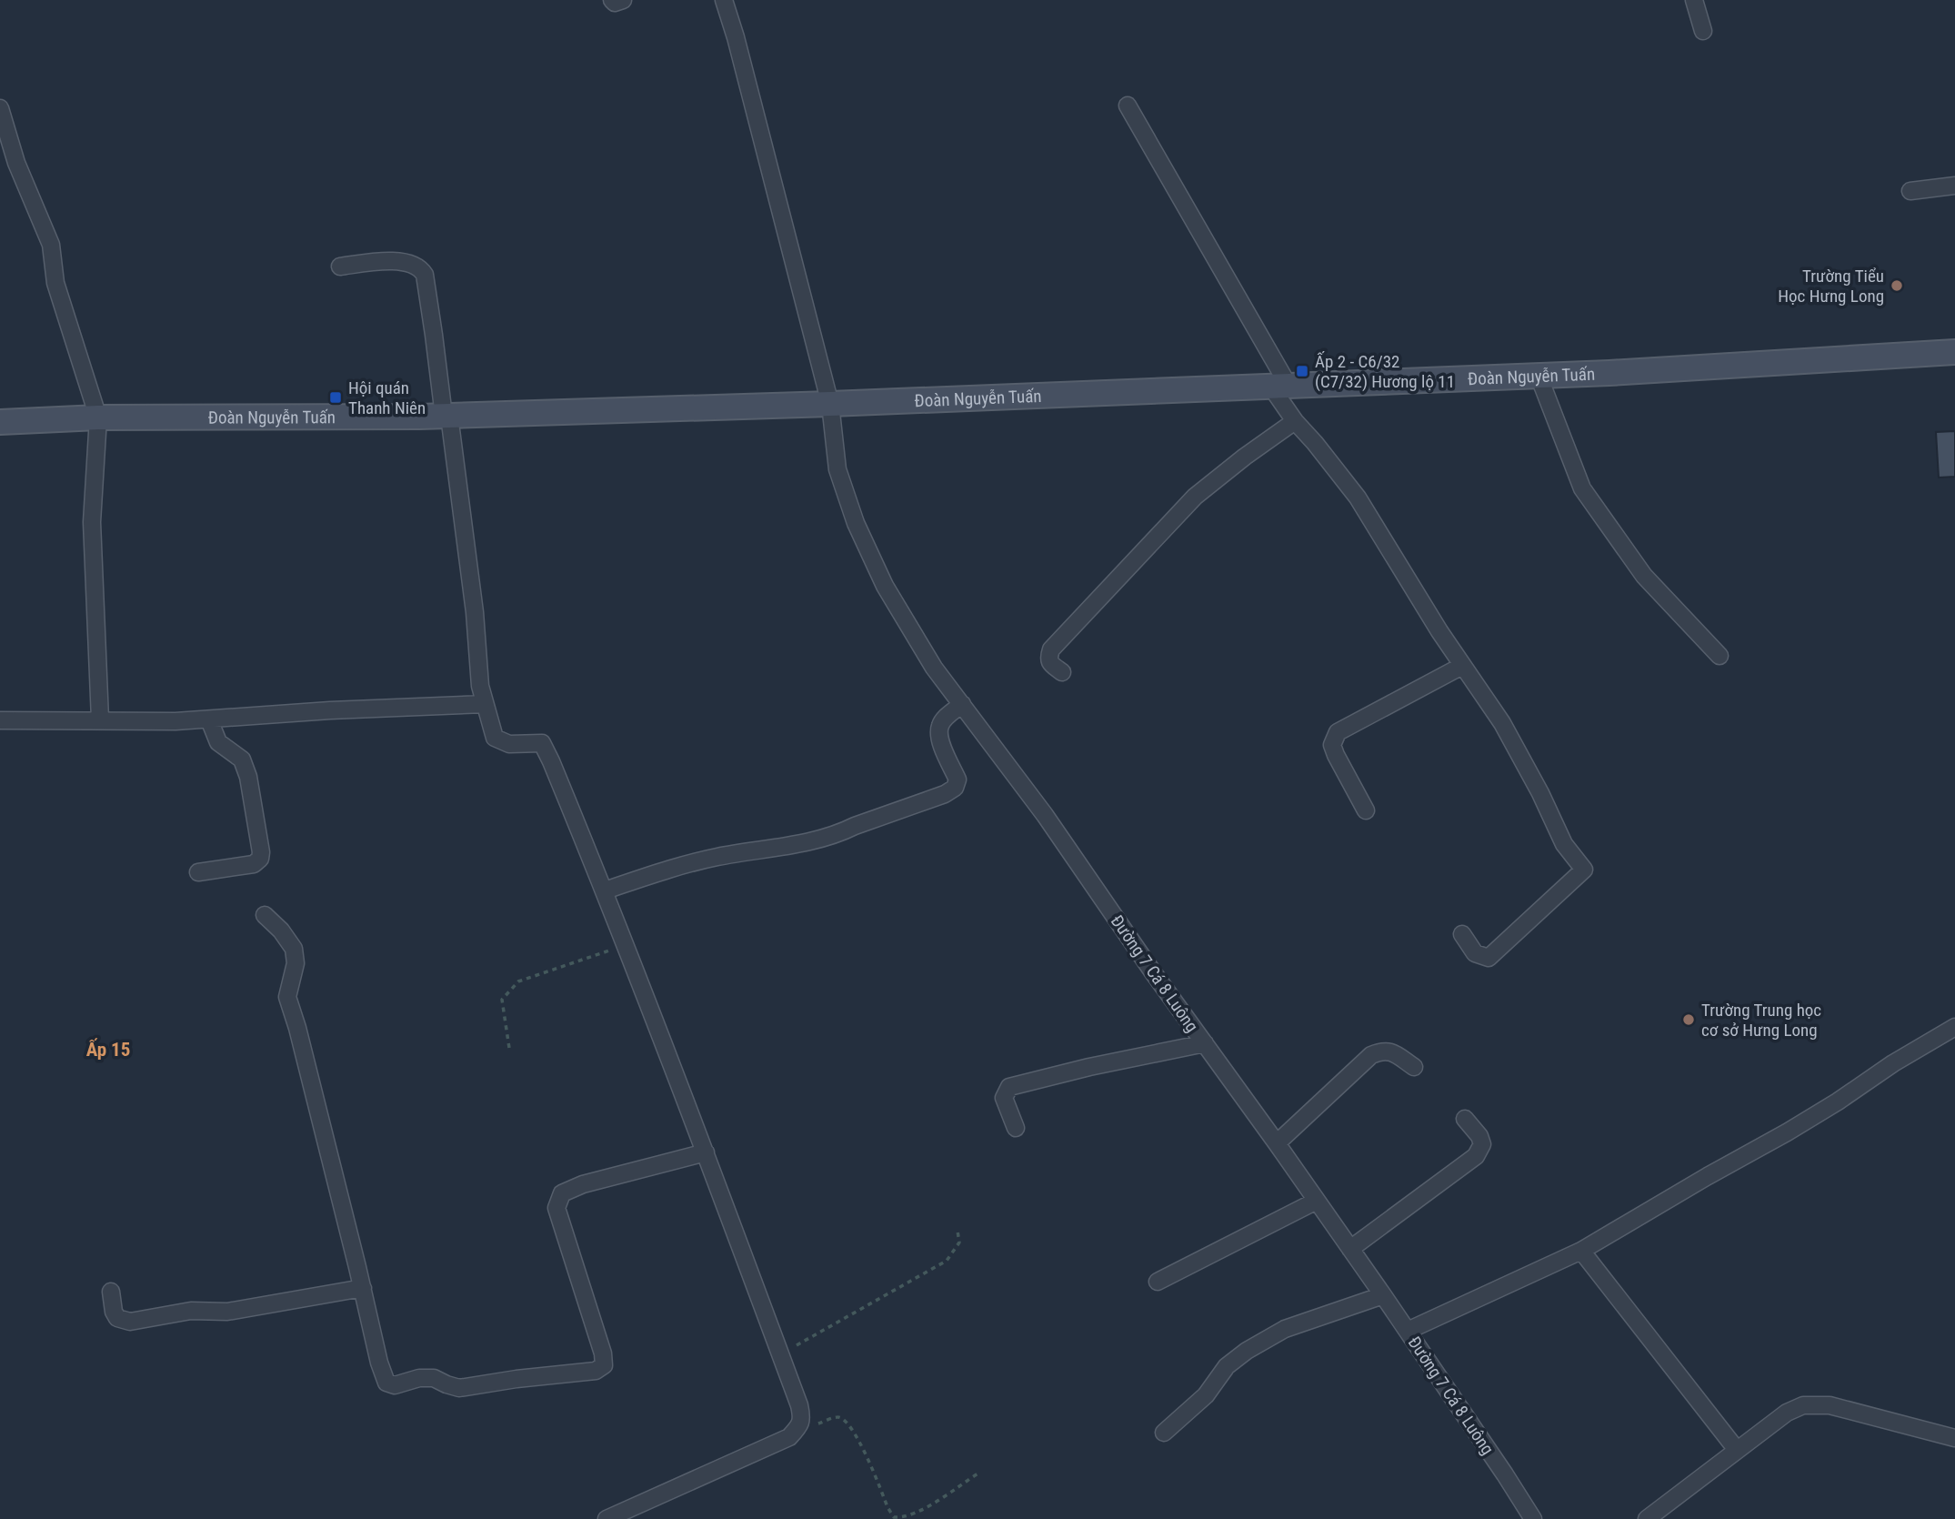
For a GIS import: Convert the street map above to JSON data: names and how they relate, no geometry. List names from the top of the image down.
{
  "streets": {
    "main road": ["Đoàn Nguyễn Tuấn"],
    "street": ["Đường 7 Cá 8 Luông"]
  },
  "crossings": [
    ["Đoàn Nguyễn Tuấn", "Đường 7 Cá 8 Luông"]
  ],
  "districts": ["Ấp 15"],
  "places": {
    "other": ["Trường Tiểu Học Hưng Long", "Trường Trung học cơ sở Hưng Long"],
    "transit": ["Ấp 2 - C6/32 (C7/32) Hương lộ 11", "Hội quán Thanh Niên"]
  }
}
